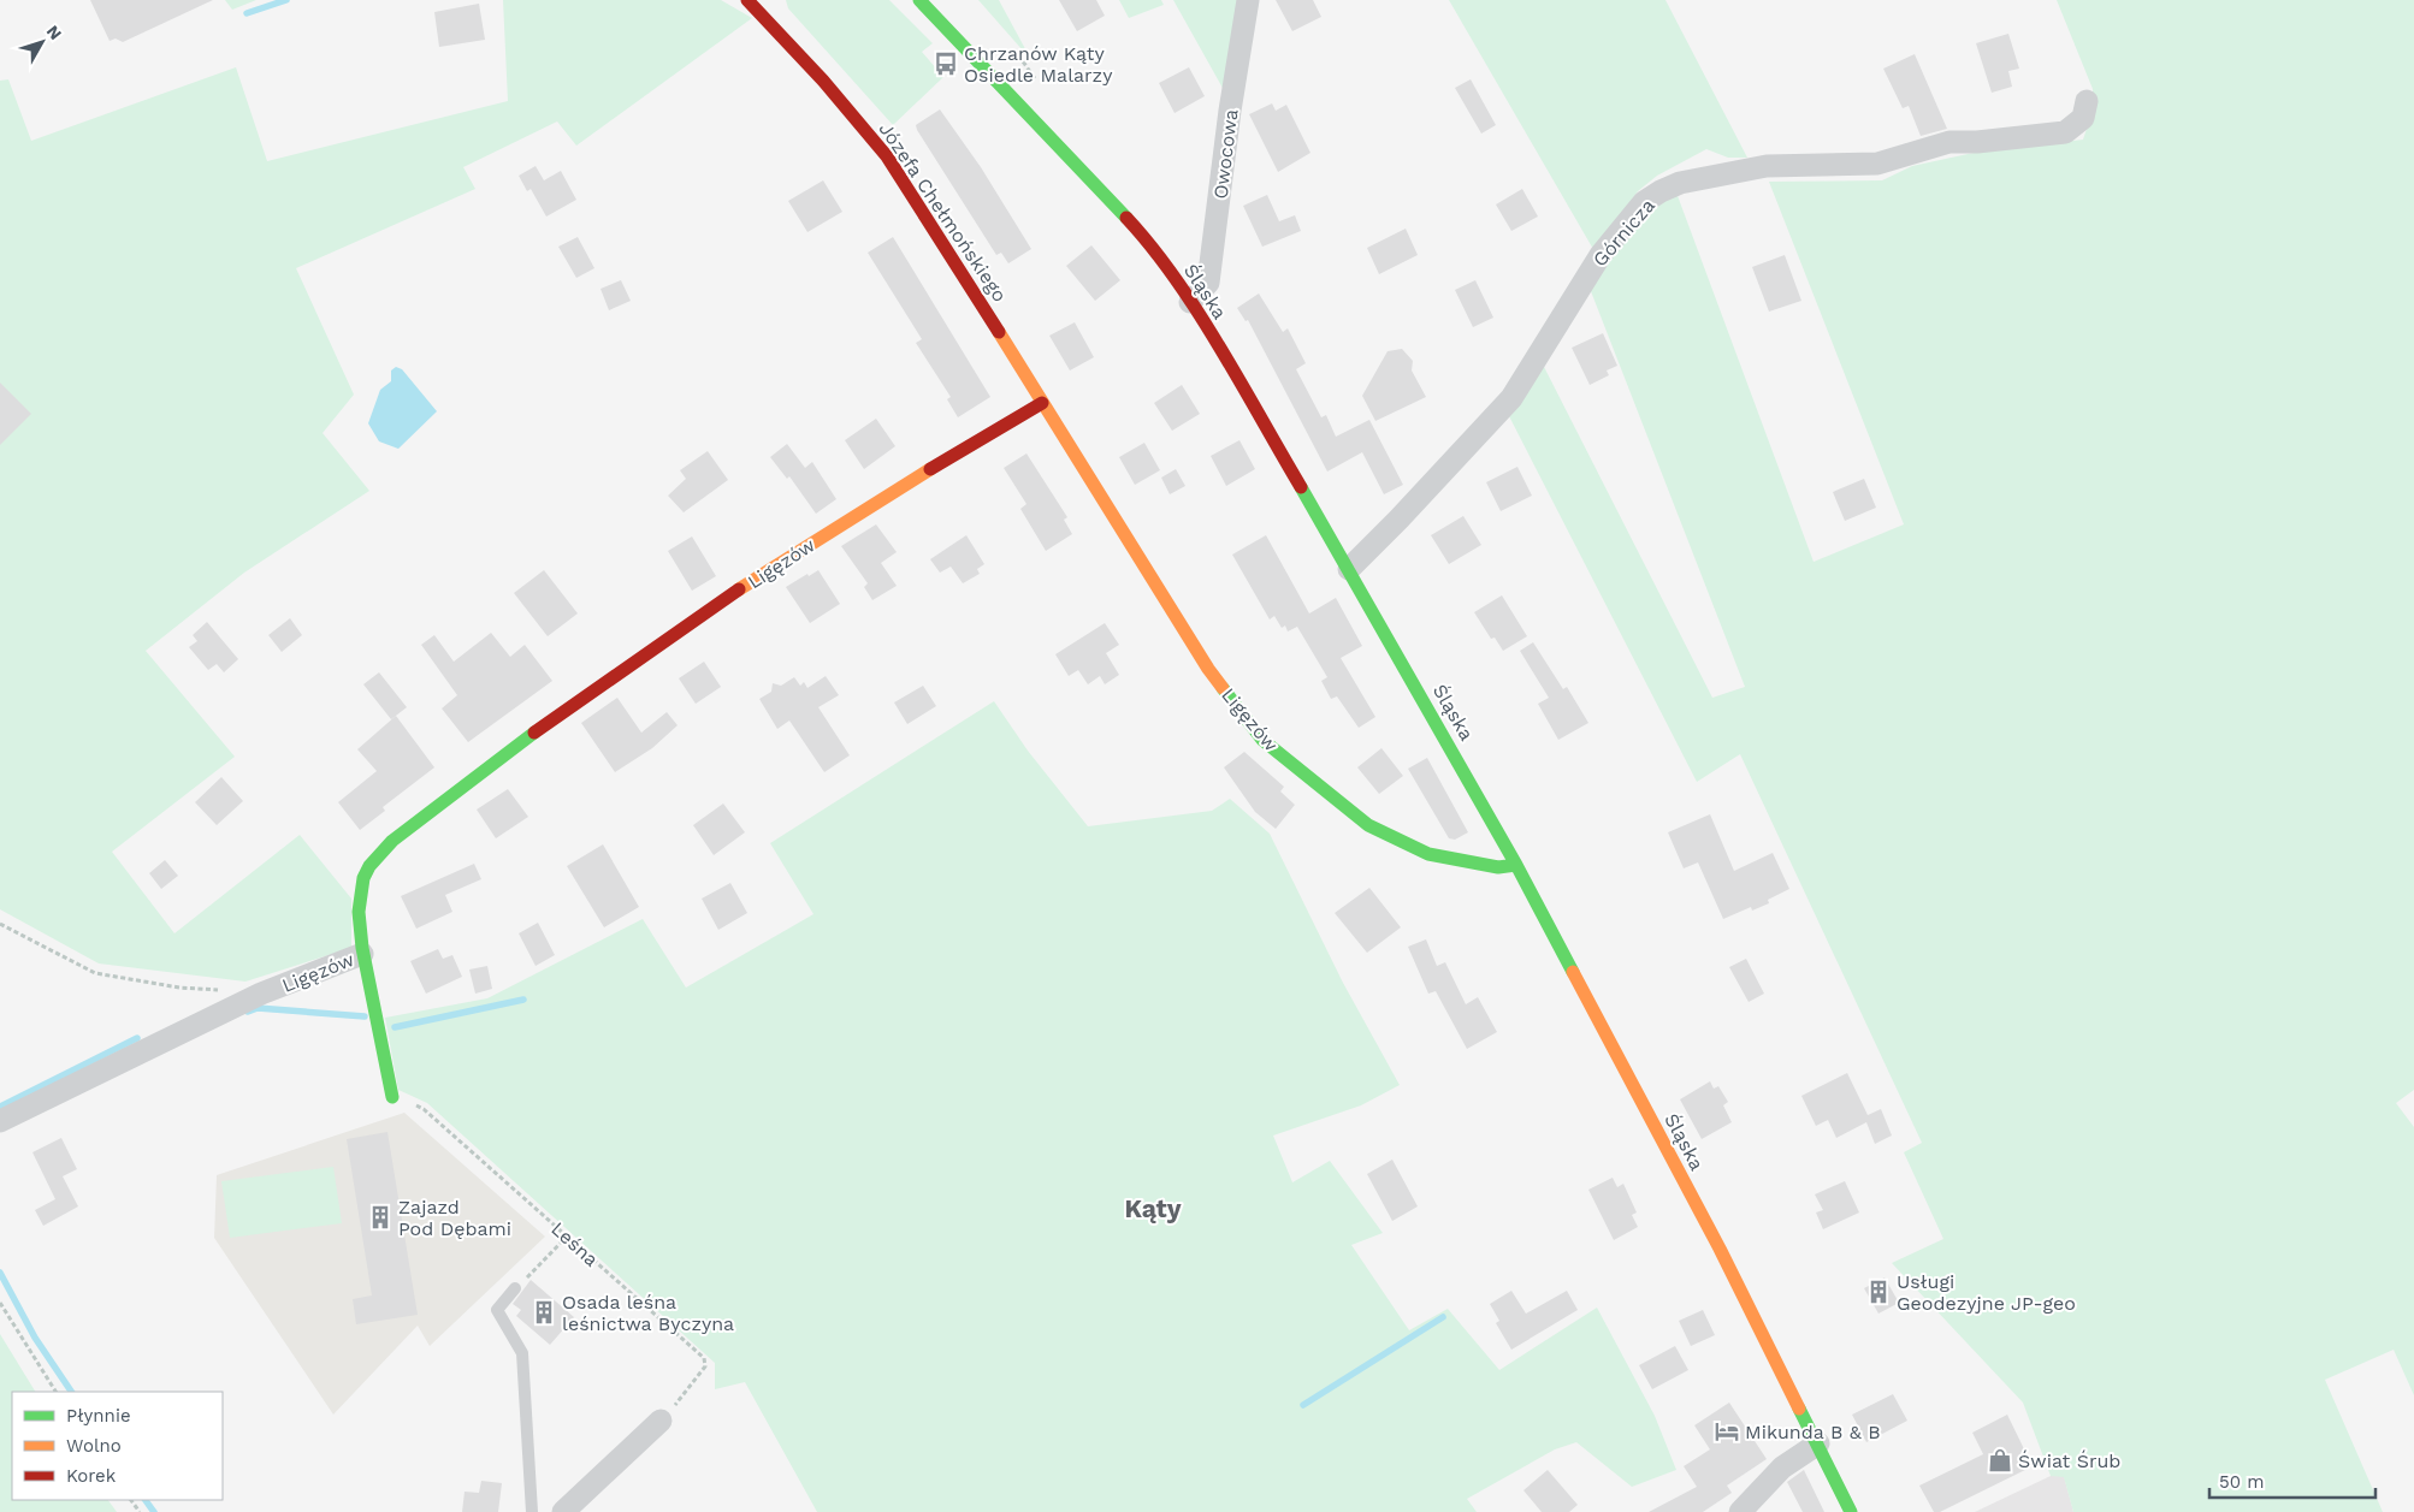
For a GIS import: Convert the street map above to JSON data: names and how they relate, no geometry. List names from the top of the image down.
{
  "streets": {
    "street": [
      "Owocowa",
      "Józefa Chełmońskiego",
      "Górnicza",
      "Śląska",
      "Ligęzów"
    ],
    "path": ["Leśna"]
  },
  "crossings": [
    ["Owocowa", "Śląska"],
    ["Józefa Chełmońskiego", "Ligęzów"],
    ["Górnicza", "Śląska"],
    ["Śląska", "Ligęzów"]
  ],
  "districts": ["Kąty"],
  "places": {
    "bus stop": ["Chrzanów Kąty Osiedle Malarzy"],
    "building": ["Zajazd Pod Dębami", "Usługi Geodezyjne JP-geo", "Osada leśna leśnictwa Byczyna"],
    "hotel": ["Mikunda B & B"],
    "shop": ["Świat Śrub"]
  },
  "legend": ["Płynnie", "Wolno", "Korek"],
  "scale_bar": "50 m",
  "north": "top right"
}
